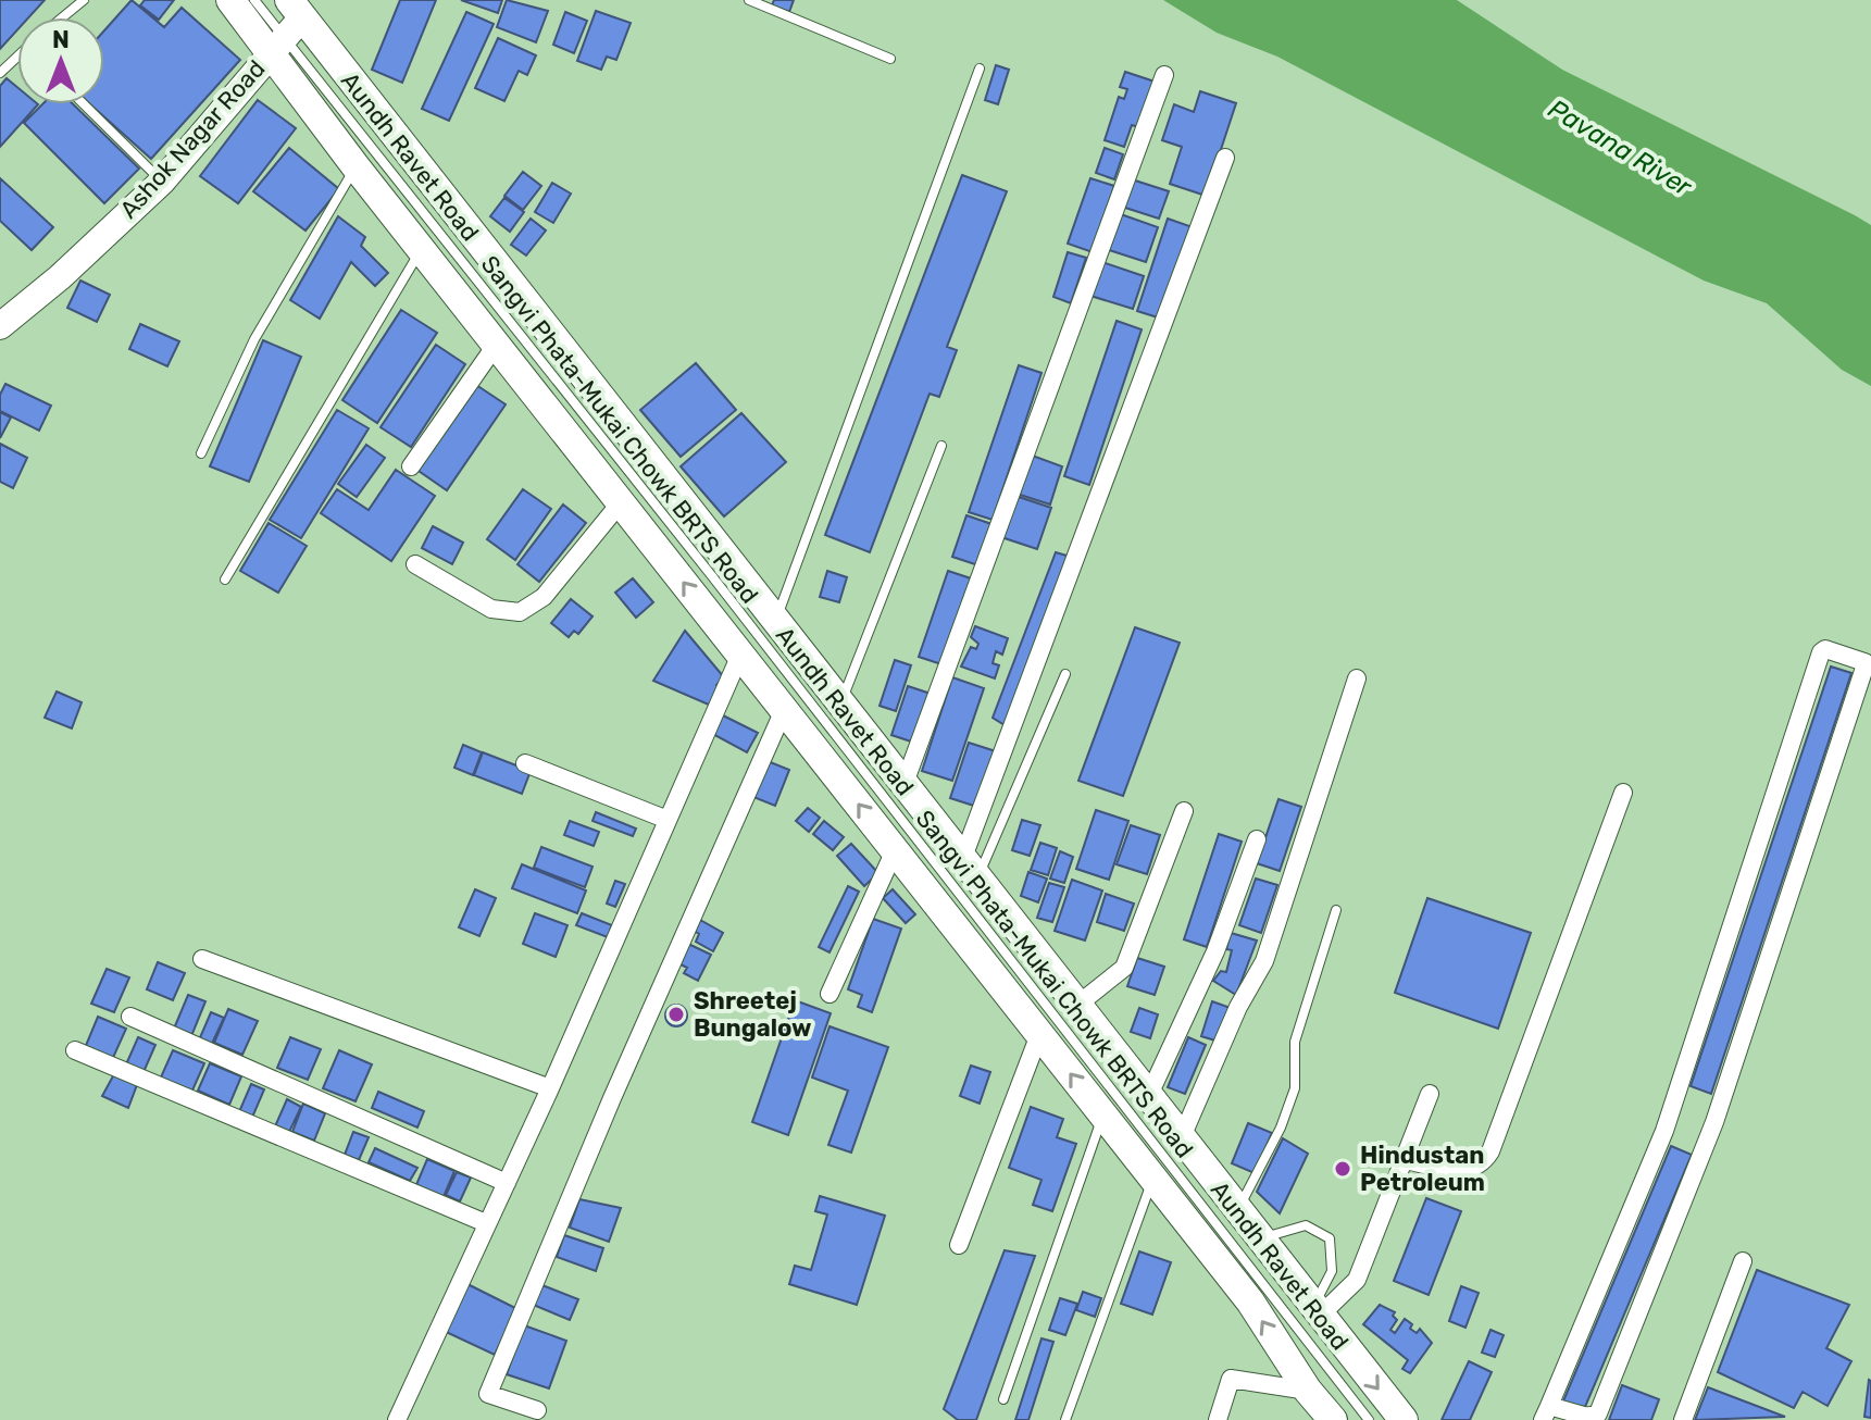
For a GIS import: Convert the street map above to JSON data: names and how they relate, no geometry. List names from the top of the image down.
{
  "streets": {
    "main road": ["Aundh Ravet Road"],
    "street": ["Ashok Nagar Road"],
    "lane": ["Sangvi Phata-Mukai Chowk BRTS Road"]
  },
  "crossings": [
    ["Ashok Nagar Road", "Aundh Ravet Road"],
    ["Ashok Nagar Road", "Sangvi Phata-Mukai Chowk BRTS Road"],
    ["Aundh Ravet Road", "Sangvi Phata-Mukai Chowk BRTS Road"]
  ],
  "water": ["Pavana River"],
  "places": ["Shreetej Bungalow", "Hindustan Petroleum"],
  "north": "top"
}
